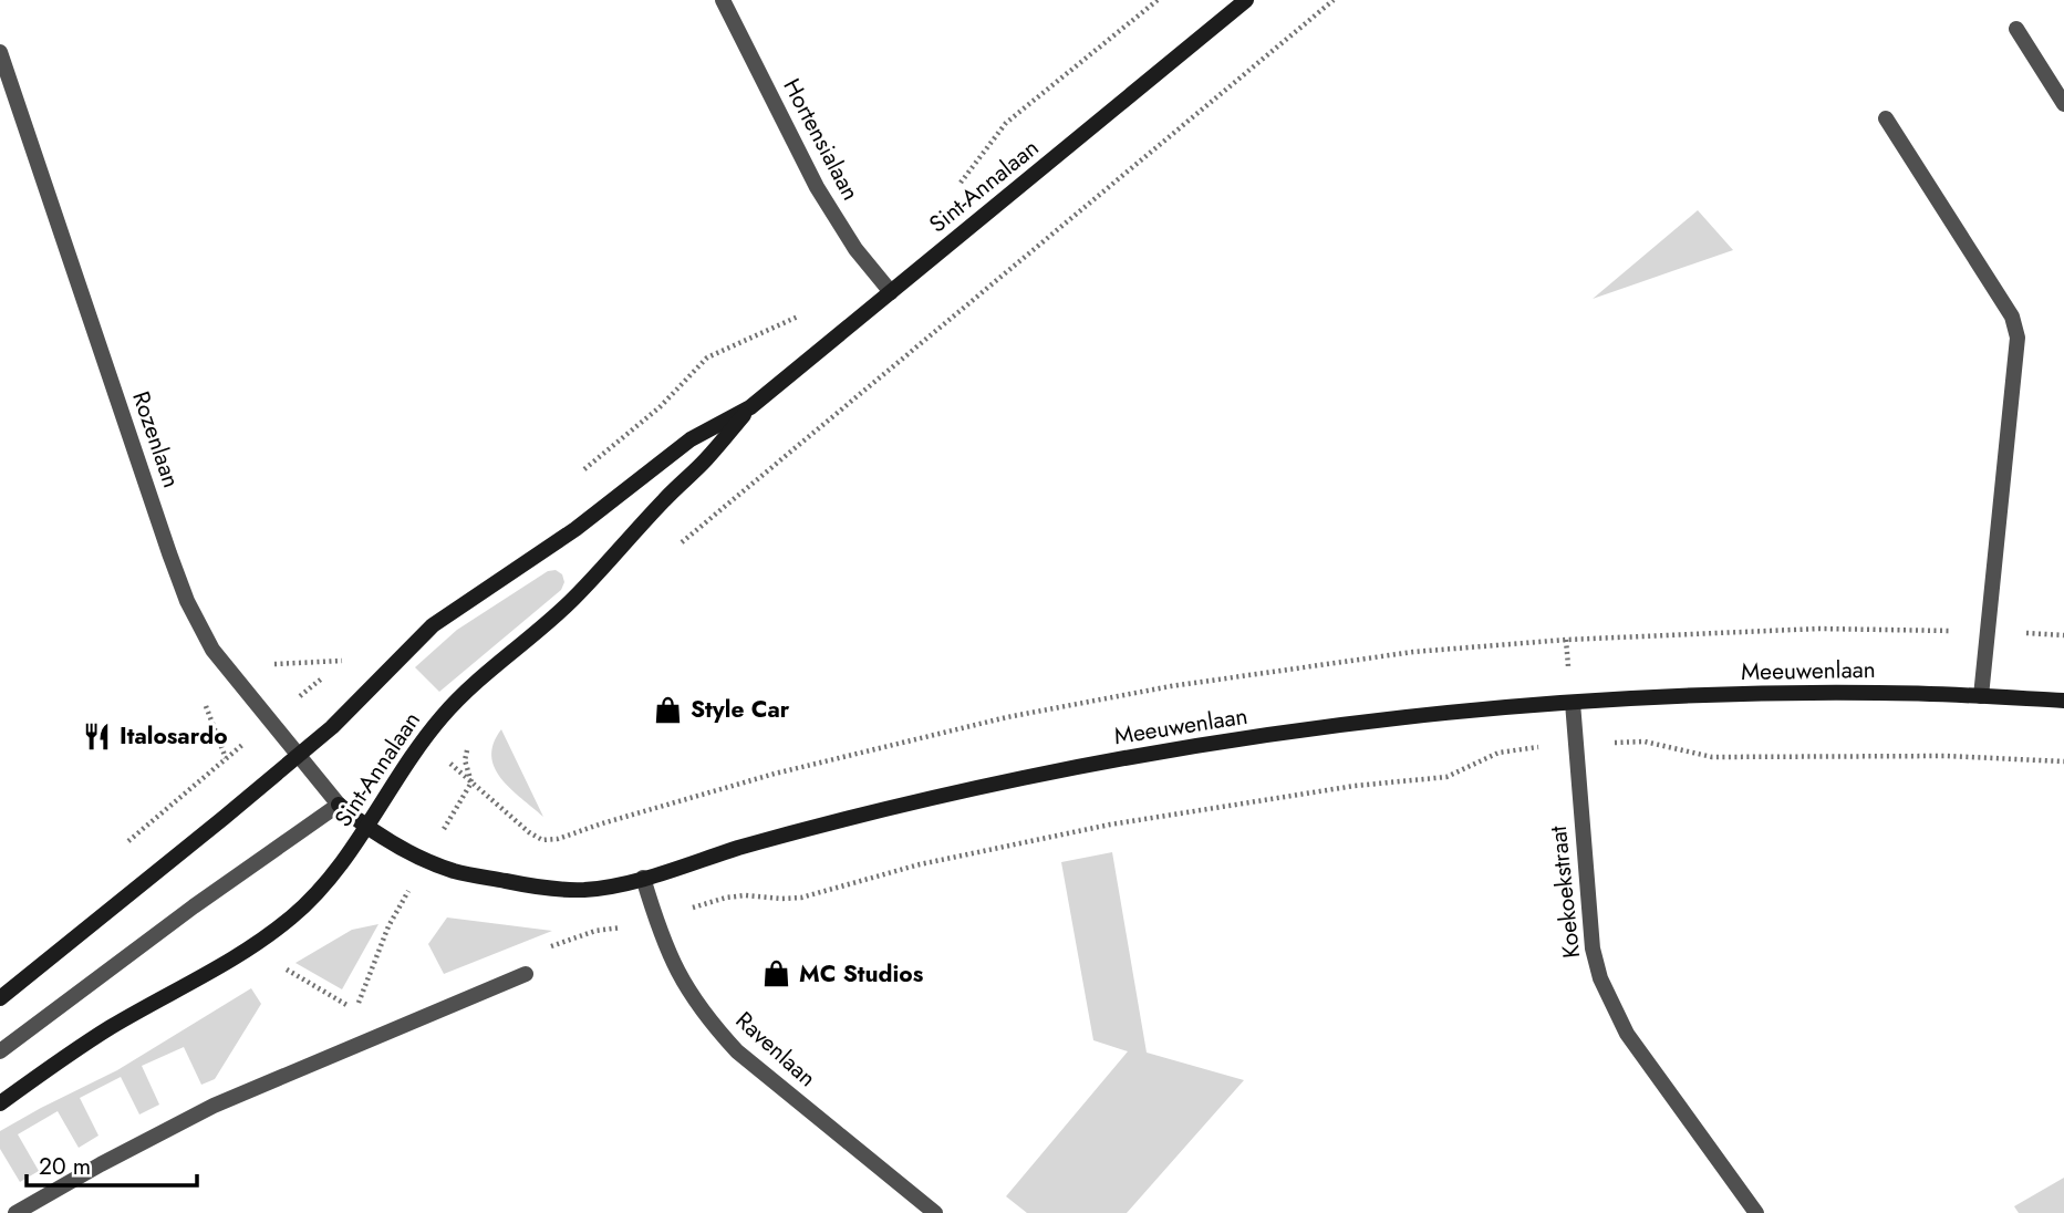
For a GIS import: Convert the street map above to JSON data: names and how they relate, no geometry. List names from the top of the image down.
{
  "streets": {
    "main road": ["Sint-Annalaan", "Meeuwenlaan"],
    "street": [
      "Hortensialaan",
      "Rozenlaan",
      "Koekoekstraat",
      "Ravenlaan"
    ]
  },
  "crossings": [
    ["Hortensialaan", "Sint-Annalaan"],
    ["Sint-Annalaan", "Rozenlaan"],
    ["Sint-Annalaan", "Meeuwenlaan"],
    ["Rozenlaan", "Meeuwenlaan"],
    ["Meeuwenlaan", "Koekoekstraat"],
    ["Meeuwenlaan", "Ravenlaan"]
  ],
  "places": {
    "shop": ["Style Car", "MC Studios"],
    "restaurant": ["Italosardo"]
  },
  "scale_bar": "20 m"
}
